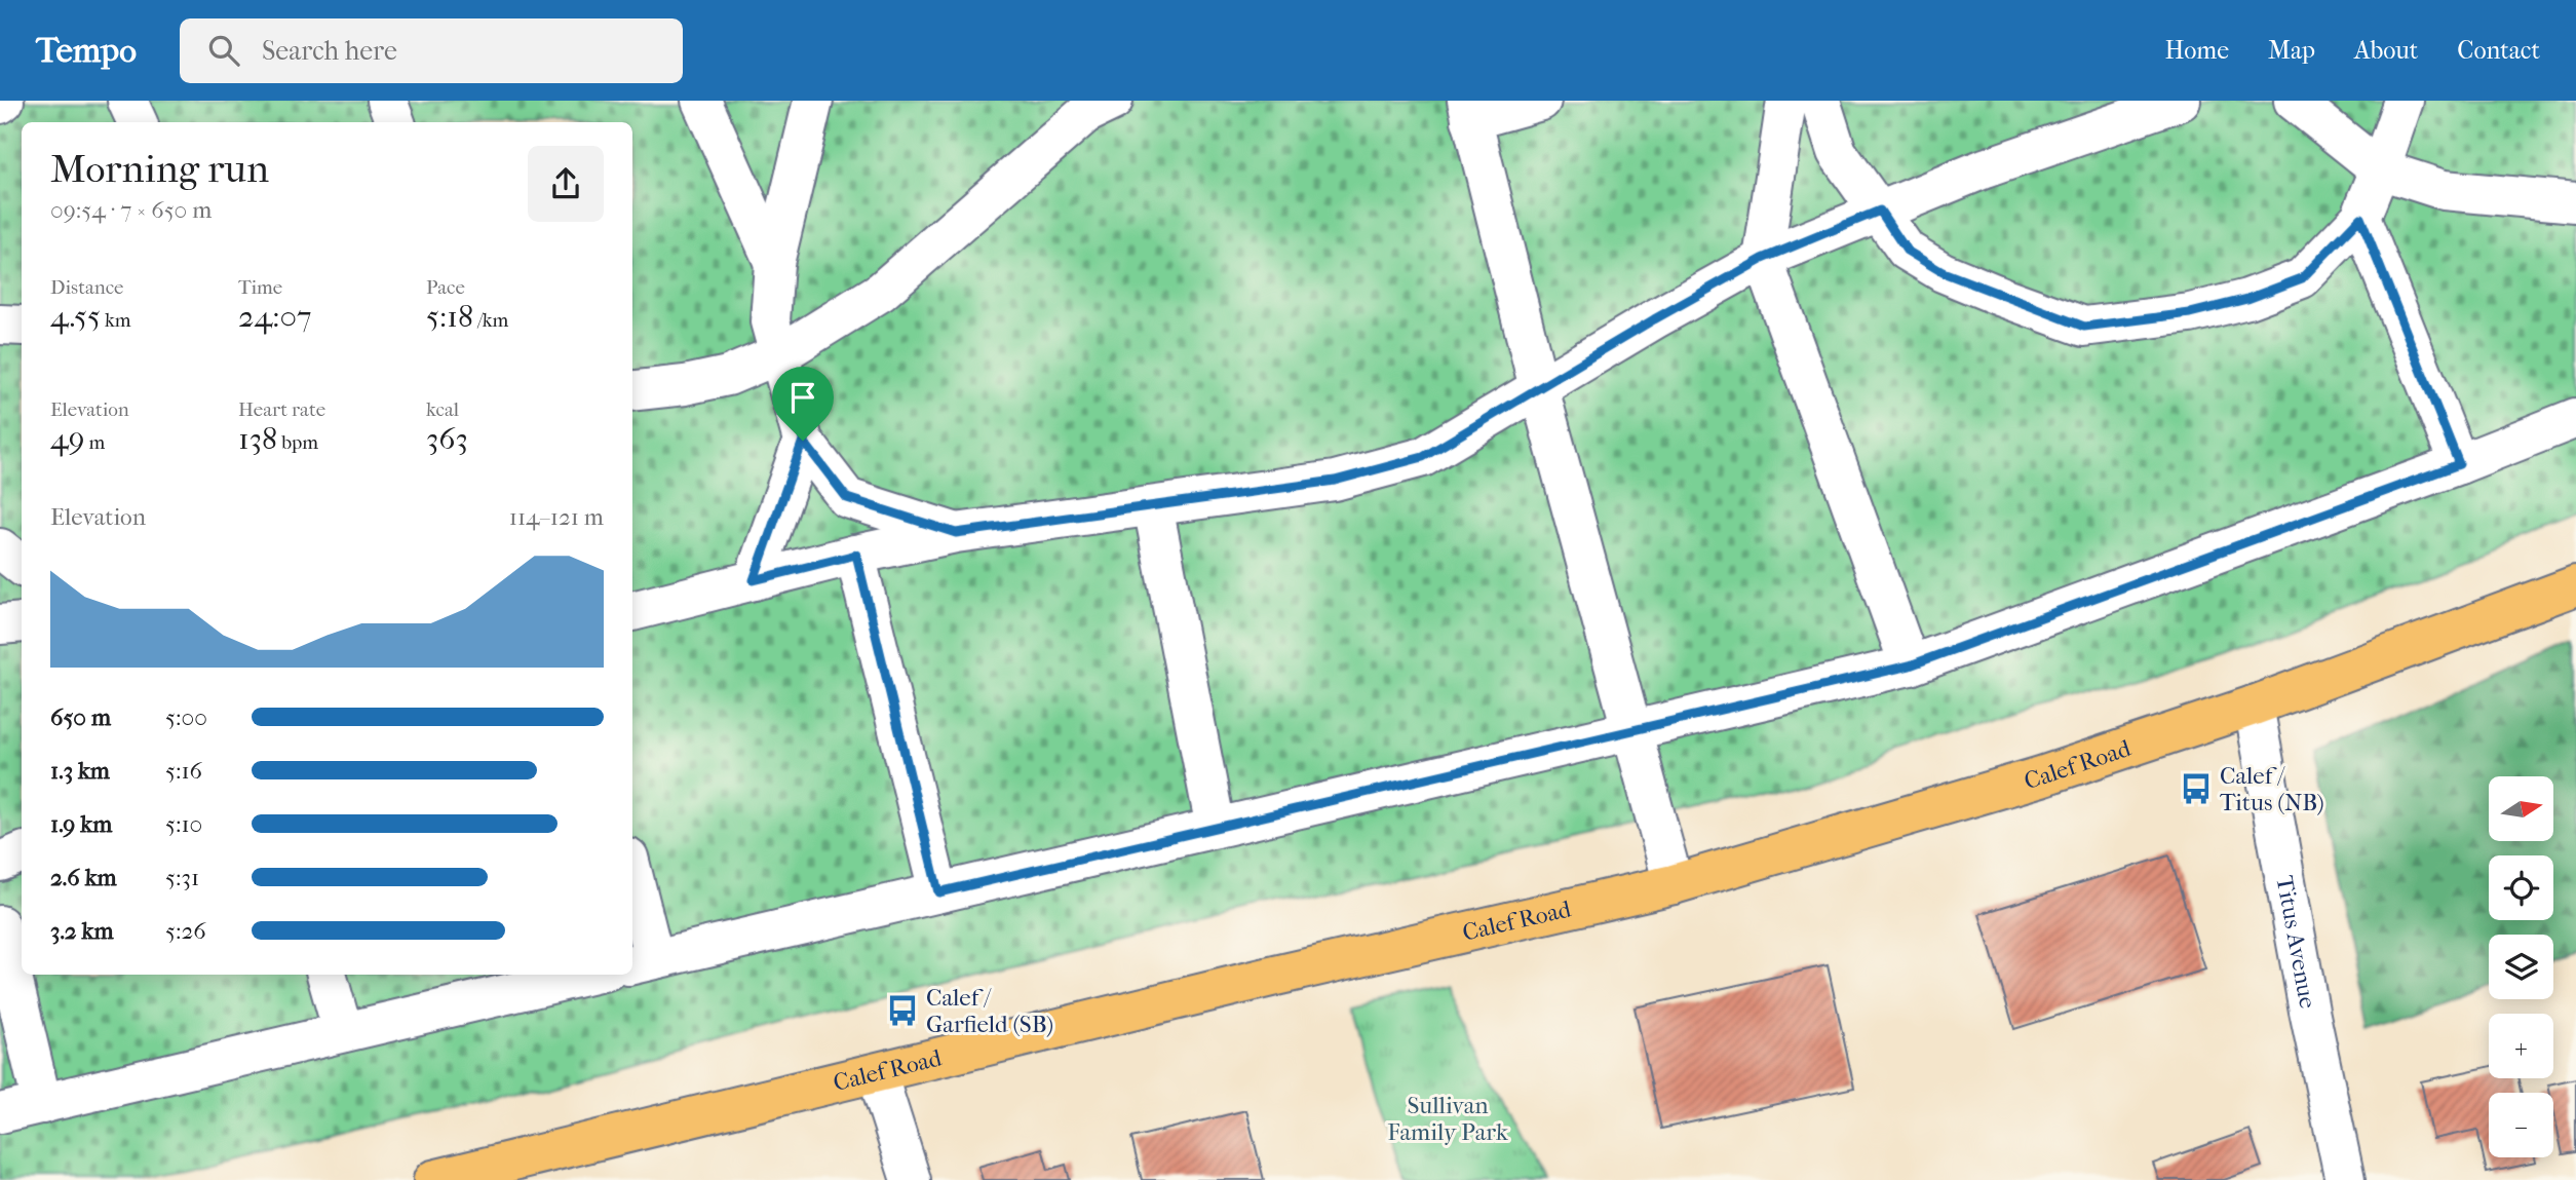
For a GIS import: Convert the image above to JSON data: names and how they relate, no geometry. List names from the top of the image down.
{
  "streets": {
    "main road": ["Calef Road"],
    "street": ["Titus Avenue"]
  },
  "crossings": [
    ["Calef Road", "Titus Avenue"]
  ],
  "parks": ["Sullivan Family Park"],
  "places": {
    "bus stop": ["Calef / Titus (NB)", "Calef / Garfield (SB)"]
  },
  "north": "right",
  "page": {
    "header": "Tempo",
    "search": "Search here",
    "nav": [
      "Home",
      "Map",
      "About",
      "Contact"
    ],
    "heading": ["Morning run", "09:54 · 7 × 650 m"],
    "stats": [
      ["Distance", "4.55 km"],
      ["Time", "24:07"],
      ["Pace", "5:18 /km"],
      ["Elevation", "49 m"],
      ["Heart rate", "138 bpm"],
      ["kcal", "363"]
    ],
    "chart": ["Elevation", "114–121 m"],
    "list": [
      {
        "name": "650 m",
        "note": "5:00"
      },
      {
        "name": "1.3 km",
        "note": "5:16"
      },
      {
        "name": "1.9 km",
        "note": "5:10"
      },
      {
        "name": "2.6 km",
        "note": "5:31"
      },
      {
        "name": "3.2 km",
        "note": "5:26"
      }
    ],
    "map_buttons": ["+", "−"]
  }
}
